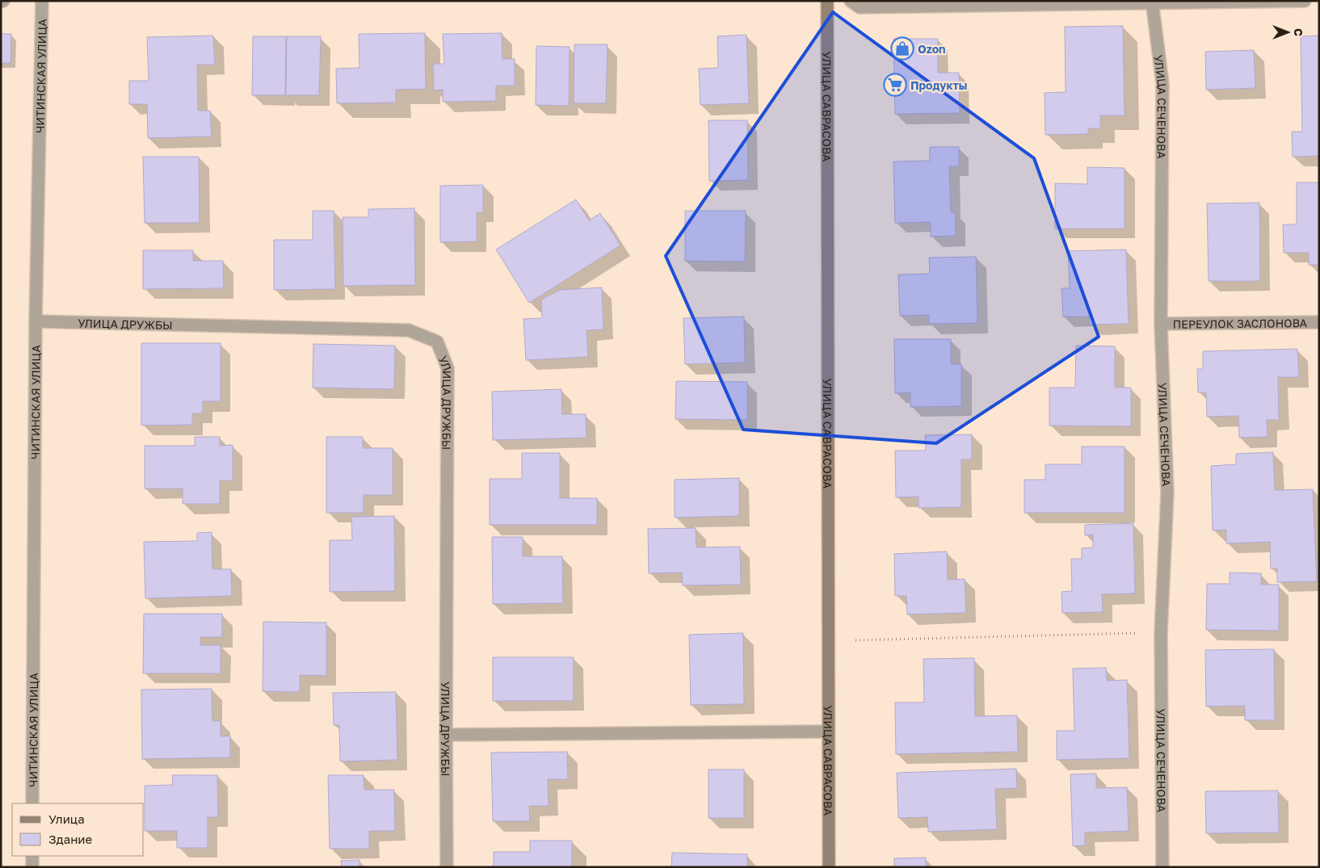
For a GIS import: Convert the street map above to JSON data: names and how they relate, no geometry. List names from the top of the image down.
{
  "streets": {
    "street": [
      "ЧИТИНСКАЯ УЛИЦА",
      "УЛИЦА СЕЧЕНОВА",
      "УЛИЦА САВРАСОВА",
      "УЛИЦА ДРУЖБЫ",
      "ПЕРЕУЛОК ЗАСЛОНОВА"
    ]
  },
  "crossings": [
    ["ЧИТИНСКАЯ УЛИЦА", "УЛИЦА ДРУЖБЫ"],
    ["УЛИЦА СЕЧЕНОВА", "ПЕРЕУЛОК ЗАСЛОНОВА"]
  ],
  "places": {
    "shop": ["Ozon"],
    "supermarket": ["Продукты"]
  },
  "legend": ["Улица", "Здание"],
  "north": "right"
}
